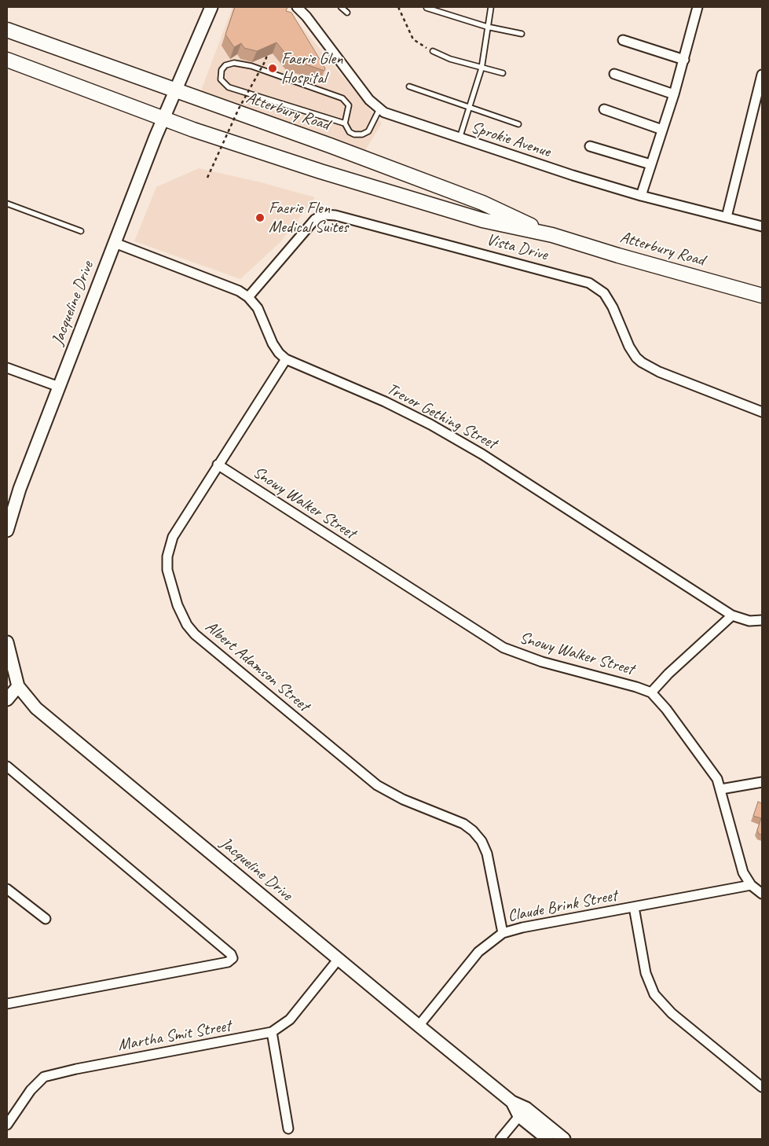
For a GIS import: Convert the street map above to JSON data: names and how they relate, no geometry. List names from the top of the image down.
{
  "streets": {
    "main road": ["Atterbury Road"],
    "street": [
      "Sprokie Avenue",
      "Vista Drive",
      "Jacqueline Drive",
      "Trevor Gething Street",
      "Snowy Walker Street",
      "Albert Adamson Street",
      "Claude Brink Street",
      "Martha Smit Street"
    ]
  },
  "crossings": [
    ["Atterbury Road", "Jacqueline Drive"],
    ["Vista Drive", "Trevor Gething Street"],
    ["Jacqueline Drive", "Trevor Gething Street"],
    ["Jacqueline Drive", "Claude Brink Street"],
    ["Jacqueline Drive", "Martha Smit Street"],
    ["Trevor Gething Street", "Albert Adamson Street"],
    ["Snowy Walker Street", "Albert Adamson Street"],
    ["Snowy Walker Street", "Claude Brink Street"],
    ["Albert Adamson Street", "Claude Brink Street"]
  ],
  "places": ["Faerie Glen Hospital", "Faerie Flen Medical Suites"]
}
